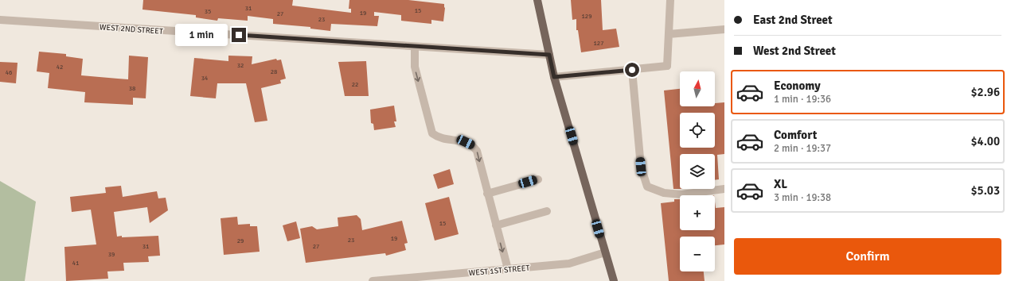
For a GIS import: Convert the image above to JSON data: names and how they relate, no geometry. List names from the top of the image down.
{
  "streets": {
    "street": ["WEST 2ND STREET", "WEST 1ST STREET"]
  },
  "house_numbers": [
    "31",
    "15",
    "35",
    "19",
    "27",
    "129",
    "23",
    "127",
    "32",
    "42",
    "28",
    "46",
    "34",
    "22",
    "38",
    "15",
    "19",
    "23",
    "29",
    "31",
    "27",
    "39",
    "41"
  ],
  "north": "top",
  "page": {
    "banner": ["East 2nd Street", "West 2nd Street"],
    "bubble": "1 min",
    "list": [
      {
        "name": "Economy",
        "note": "1 min · 19:36",
        "value": "$2.96"
      },
      {
        "name": "Comfort",
        "note": "2 min · 19:37",
        "value": "$4.00"
      },
      {
        "name": "XL",
        "note": "3 min · 19:38",
        "value": "$5.03"
      }
    ],
    "map_buttons": ["+", "−"],
    "buttons": "Confirm"
  }
}
